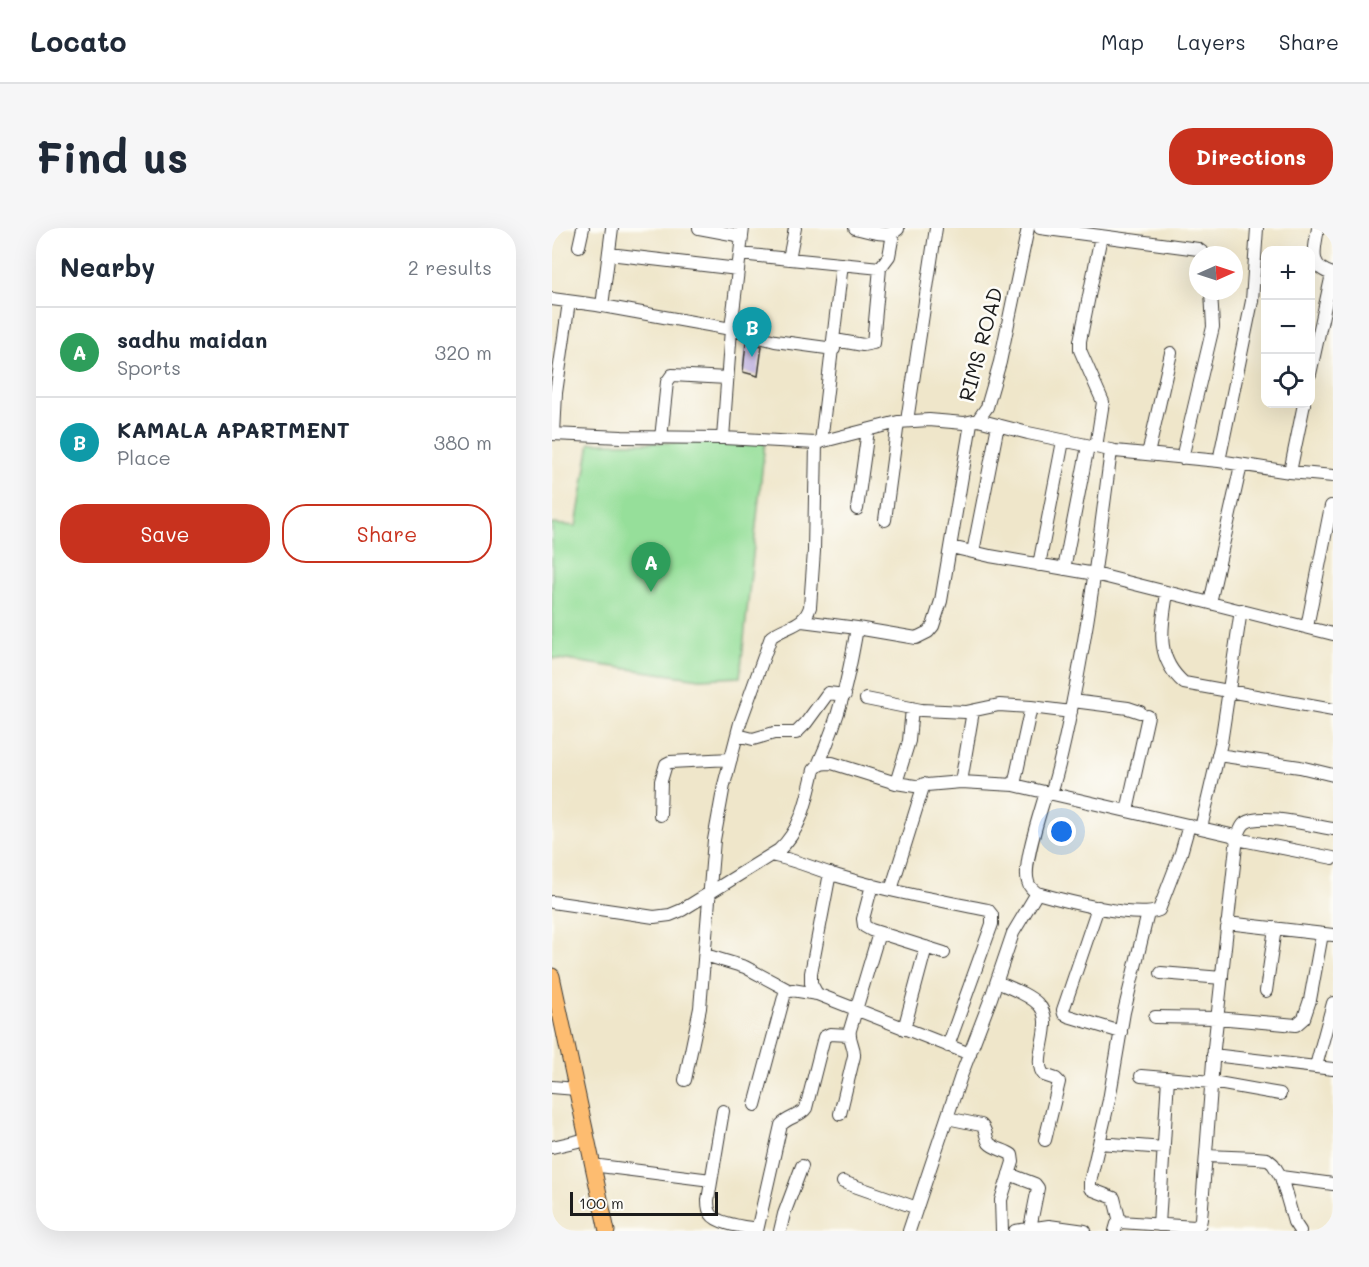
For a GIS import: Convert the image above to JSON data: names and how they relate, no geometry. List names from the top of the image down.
{
  "streets": {
    "street": ["RIMS ROAD"]
  },
  "scale_bar": "100 m",
  "north": "right",
  "page": {
    "header": "Locato",
    "nav": ["Map", "Layers", "Share"],
    "buttons": [
      "Directions",
      ["Save", "Share"]
    ],
    "title": "Find us",
    "heading": ["Nearby", "2 results"],
    "map_buttons": ["+", "−"],
    "list": [
      {
        "mark": "A",
        "name": "sadhu maidan",
        "note": "Sports",
        "value": "320 m"
      },
      {
        "mark": "B",
        "name": "KAMALA APARTMENT",
        "note": "Place",
        "value": "380 m"
      }
    ],
    "pins": ["B", "A"],
    "scale": "100 m"
  }
}
